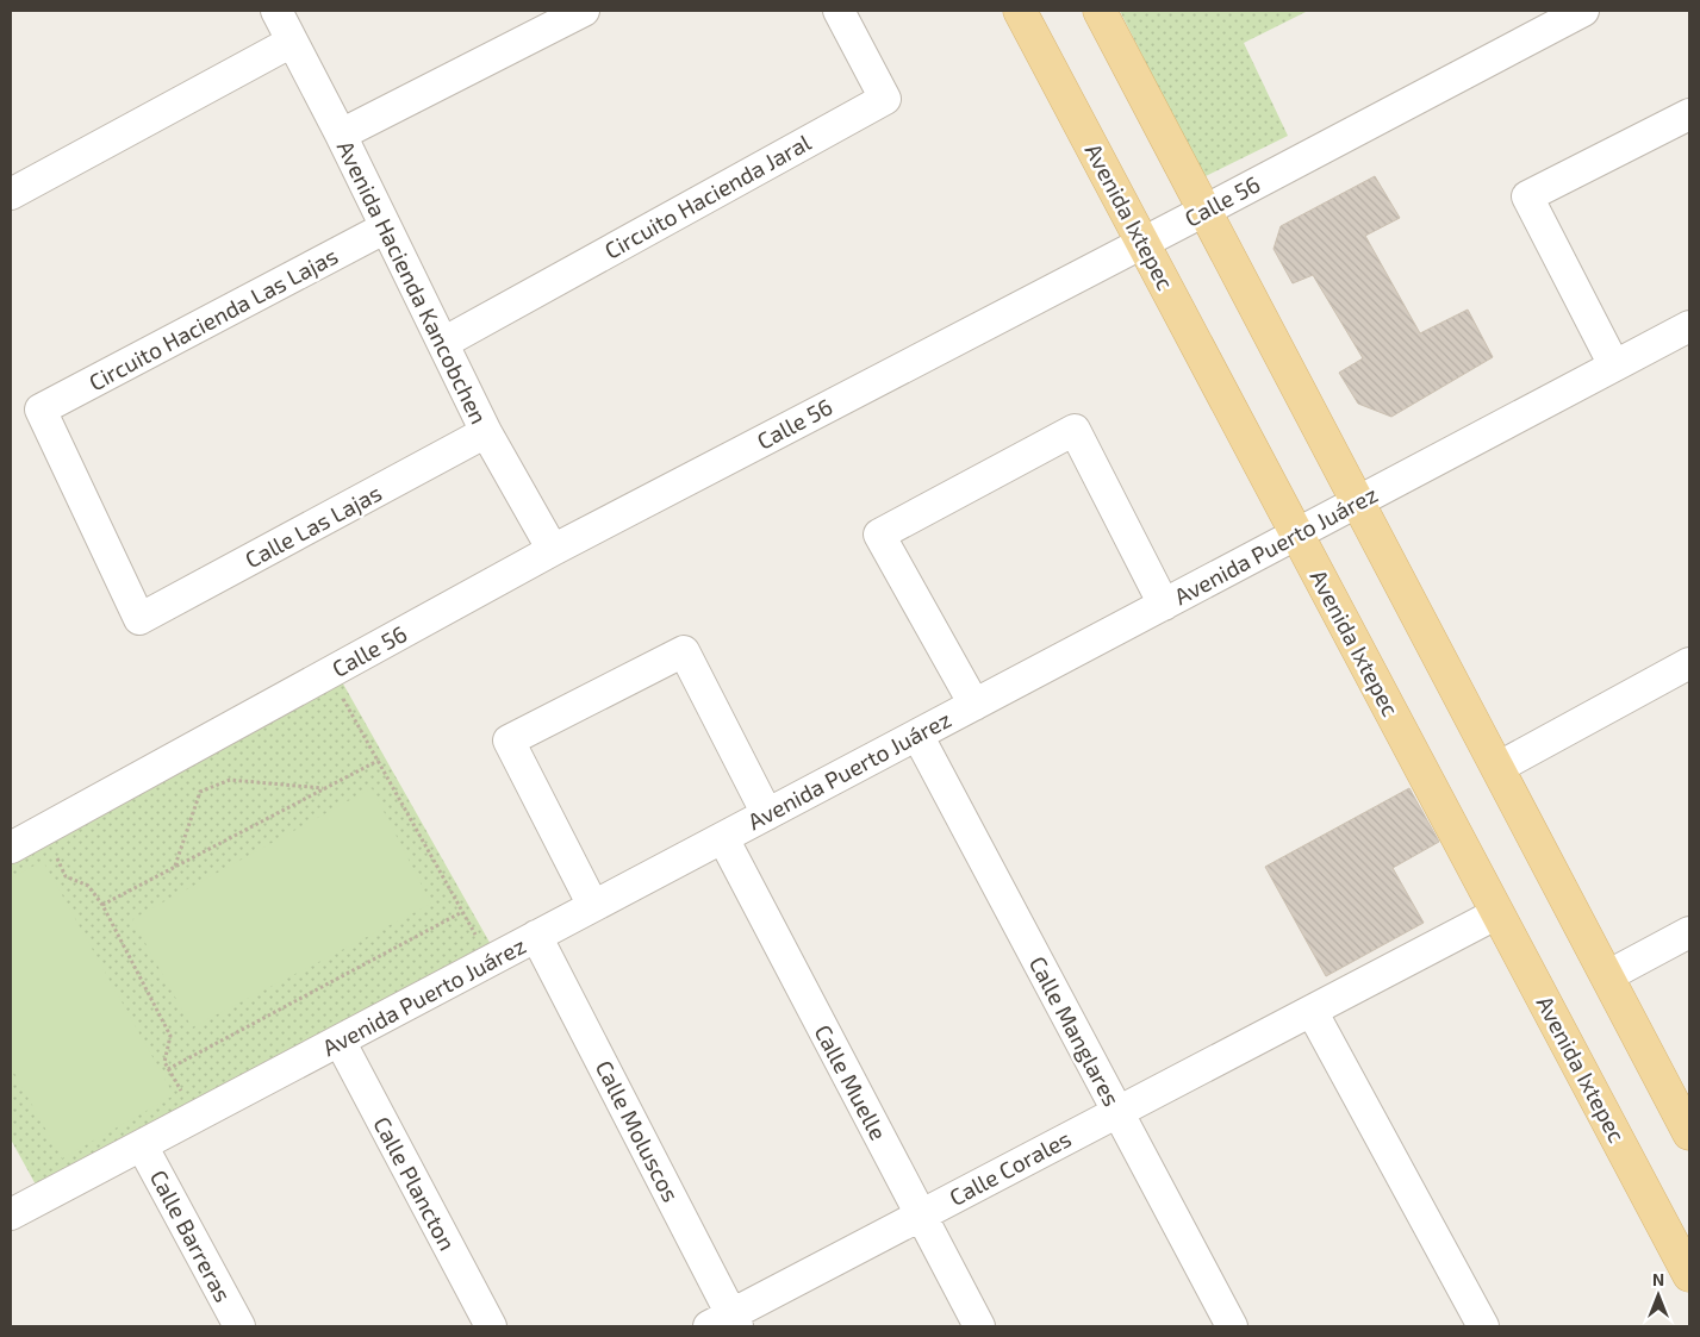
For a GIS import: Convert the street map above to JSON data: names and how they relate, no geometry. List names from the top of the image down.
{
  "streets": {
    "main road": ["Avenida Ixtepec"],
    "street": [
      "Circuito Hacienda Jaral",
      "Calle 56",
      "Avenida Hacienda Kancobchen",
      "Circuito Hacienda Las Lajas",
      "Calle Las Lajas",
      "Avenida Puerto Juárez",
      "Calle Manglares",
      "Calle Muelle",
      "Calle Moluscos",
      "Calle Corales",
      "Calle Plancton",
      "Calle Barreras"
    ]
  },
  "crossings": [
    ["Circuito Hacienda Jaral", "Avenida Hacienda Kancobchen"],
    ["Calle 56", "Avenida Ixtepec"],
    ["Calle 56", "Avenida Hacienda Kancobchen"],
    ["Avenida Ixtepec", "Avenida Puerto Juárez"],
    ["Avenida Ixtepec", "Calle Corales"],
    ["Avenida Hacienda Kancobchen", "Circuito Hacienda Las Lajas"],
    ["Avenida Hacienda Kancobchen", "Calle Las Lajas"],
    ["Circuito Hacienda Las Lajas", "Calle Las Lajas"],
    ["Avenida Puerto Juárez", "Calle Manglares"],
    ["Avenida Puerto Juárez", "Calle Muelle"],
    ["Avenida Puerto Juárez", "Calle Moluscos"],
    ["Avenida Puerto Juárez", "Calle Plancton"],
    ["Avenida Puerto Juárez", "Calle Barreras"],
    ["Calle Manglares", "Calle Corales"],
    ["Calle Muelle", "Calle Corales"],
    ["Calle Moluscos", "Calle Corales"]
  ],
  "north": "top"
}
